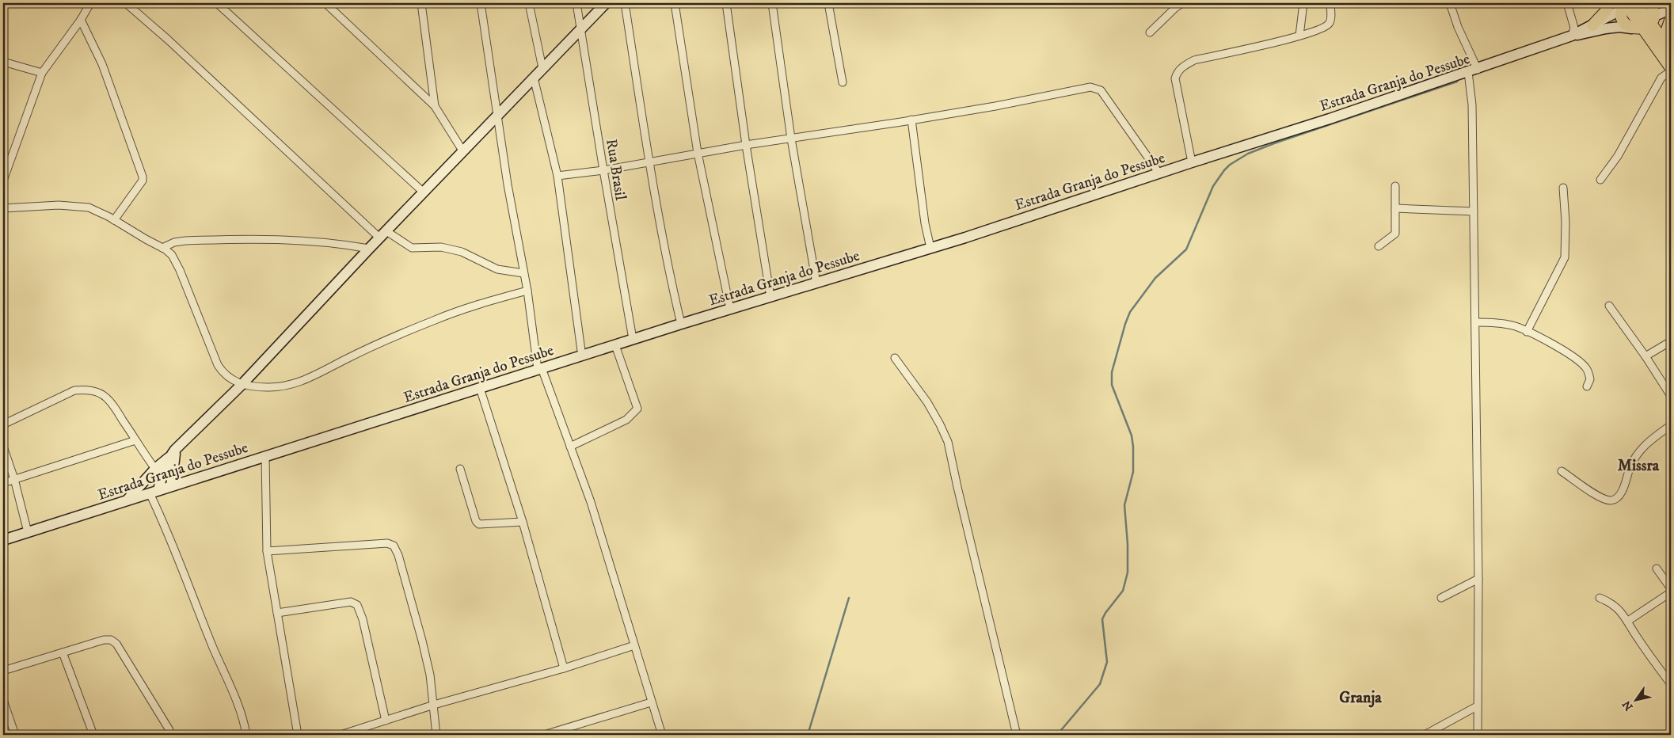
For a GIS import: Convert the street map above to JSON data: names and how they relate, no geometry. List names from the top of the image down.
{
  "streets": {
    "main road": ["Estrada Granja do Pessube"],
    "street": ["Rua Brasil"]
  },
  "crossings": [
    ["Estrada Granja do Pessube", "Rua Brasil"]
  ],
  "districts": ["Missra", "Granja"],
  "north": "bottom left"
}
